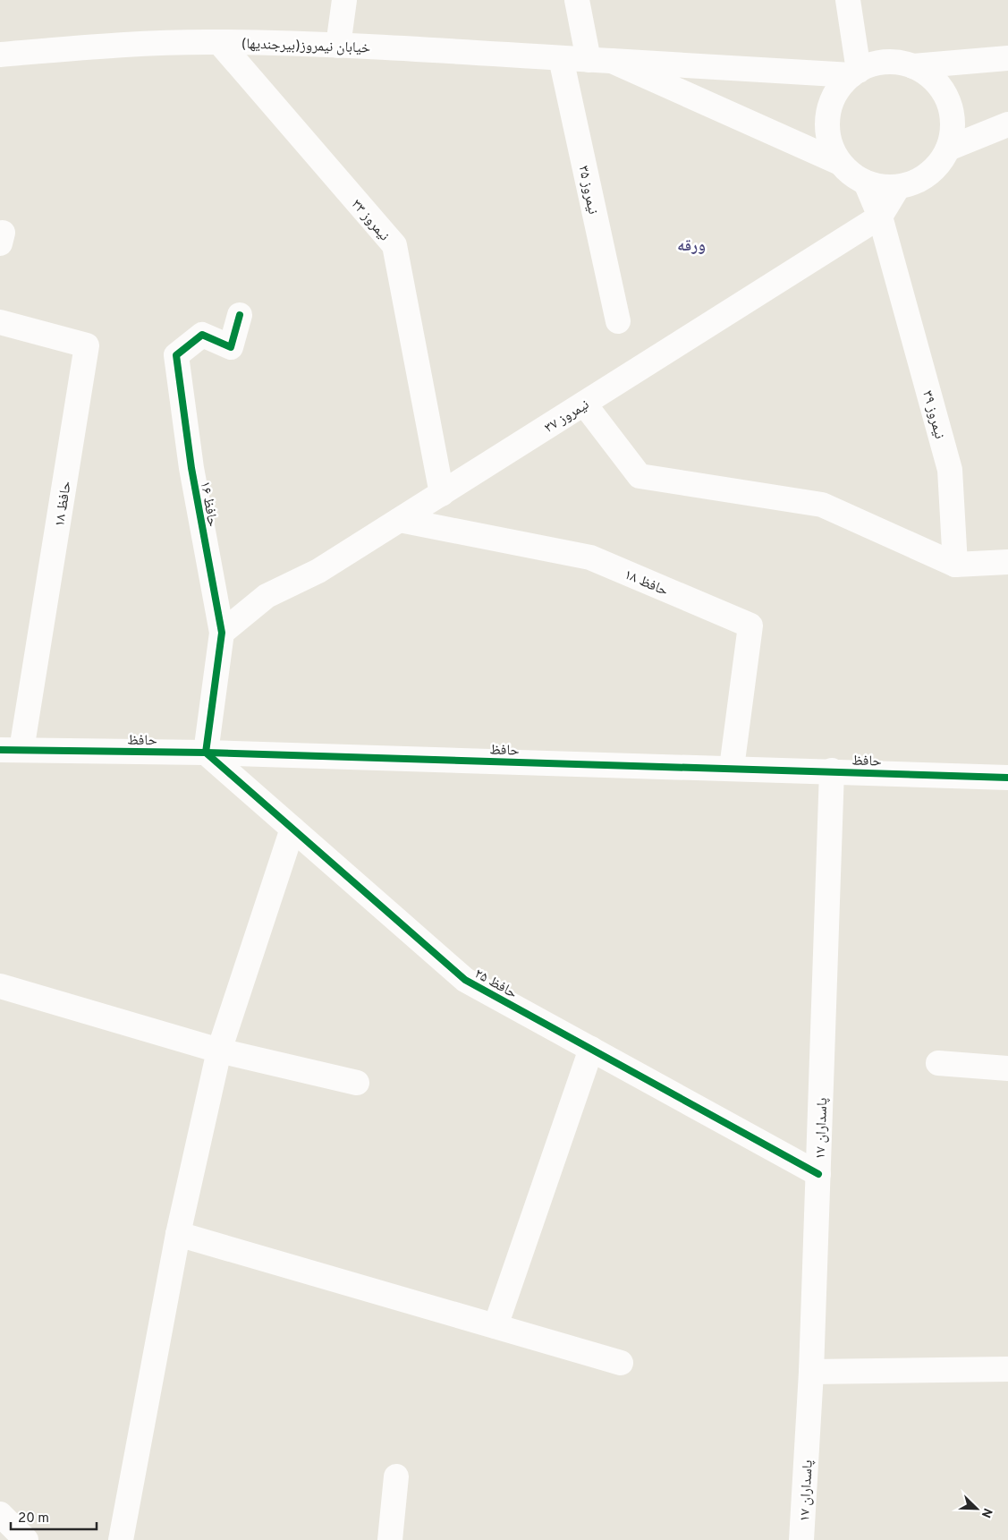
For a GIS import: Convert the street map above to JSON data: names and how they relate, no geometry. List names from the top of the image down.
{
  "streets": {
    "street": [
      "خیابان نیمروز(بیرجندیها)",
      "نیمروز ۳۵",
      "نیمروز ۳۳",
      "نیمروز ۳۹",
      "نیمروز ۳۷",
      "حافظ ۱۸",
      "حافظ ۱۶",
      "حافظ",
      "حافظ ۲۵",
      "پاسداران ۱۷"
    ]
  },
  "crossings": [
    ["خیابان نیمروز(بیرجندیها)", "نیمروز ۳۵"],
    ["خیابان نیمروز(بیرجندیها)", "نیمروز ۳۳"],
    ["نیمروز ۳۳", "نیمروز ۳۷"],
    ["نیمروز ۳۹", "نیمروز ۳۷"],
    ["نیمروز ۳۷", "حافظ ۱۸"],
    ["نیمروز ۳۷", "حافظ ۱۶"],
    ["حافظ ۱۸", "حافظ"],
    ["حافظ ۱۶", "حافظ"],
    ["حافظ ۱۶", "حافظ ۲۵"],
    ["حافظ", "حافظ ۲۵"],
    ["حافظ", "پاسداران ۱۷"],
    ["حافظ ۲۵", "پاسداران ۱۷"]
  ],
  "districts": ["ورقه"],
  "scale_bar": "20 m",
  "north": "bottom right"
}
